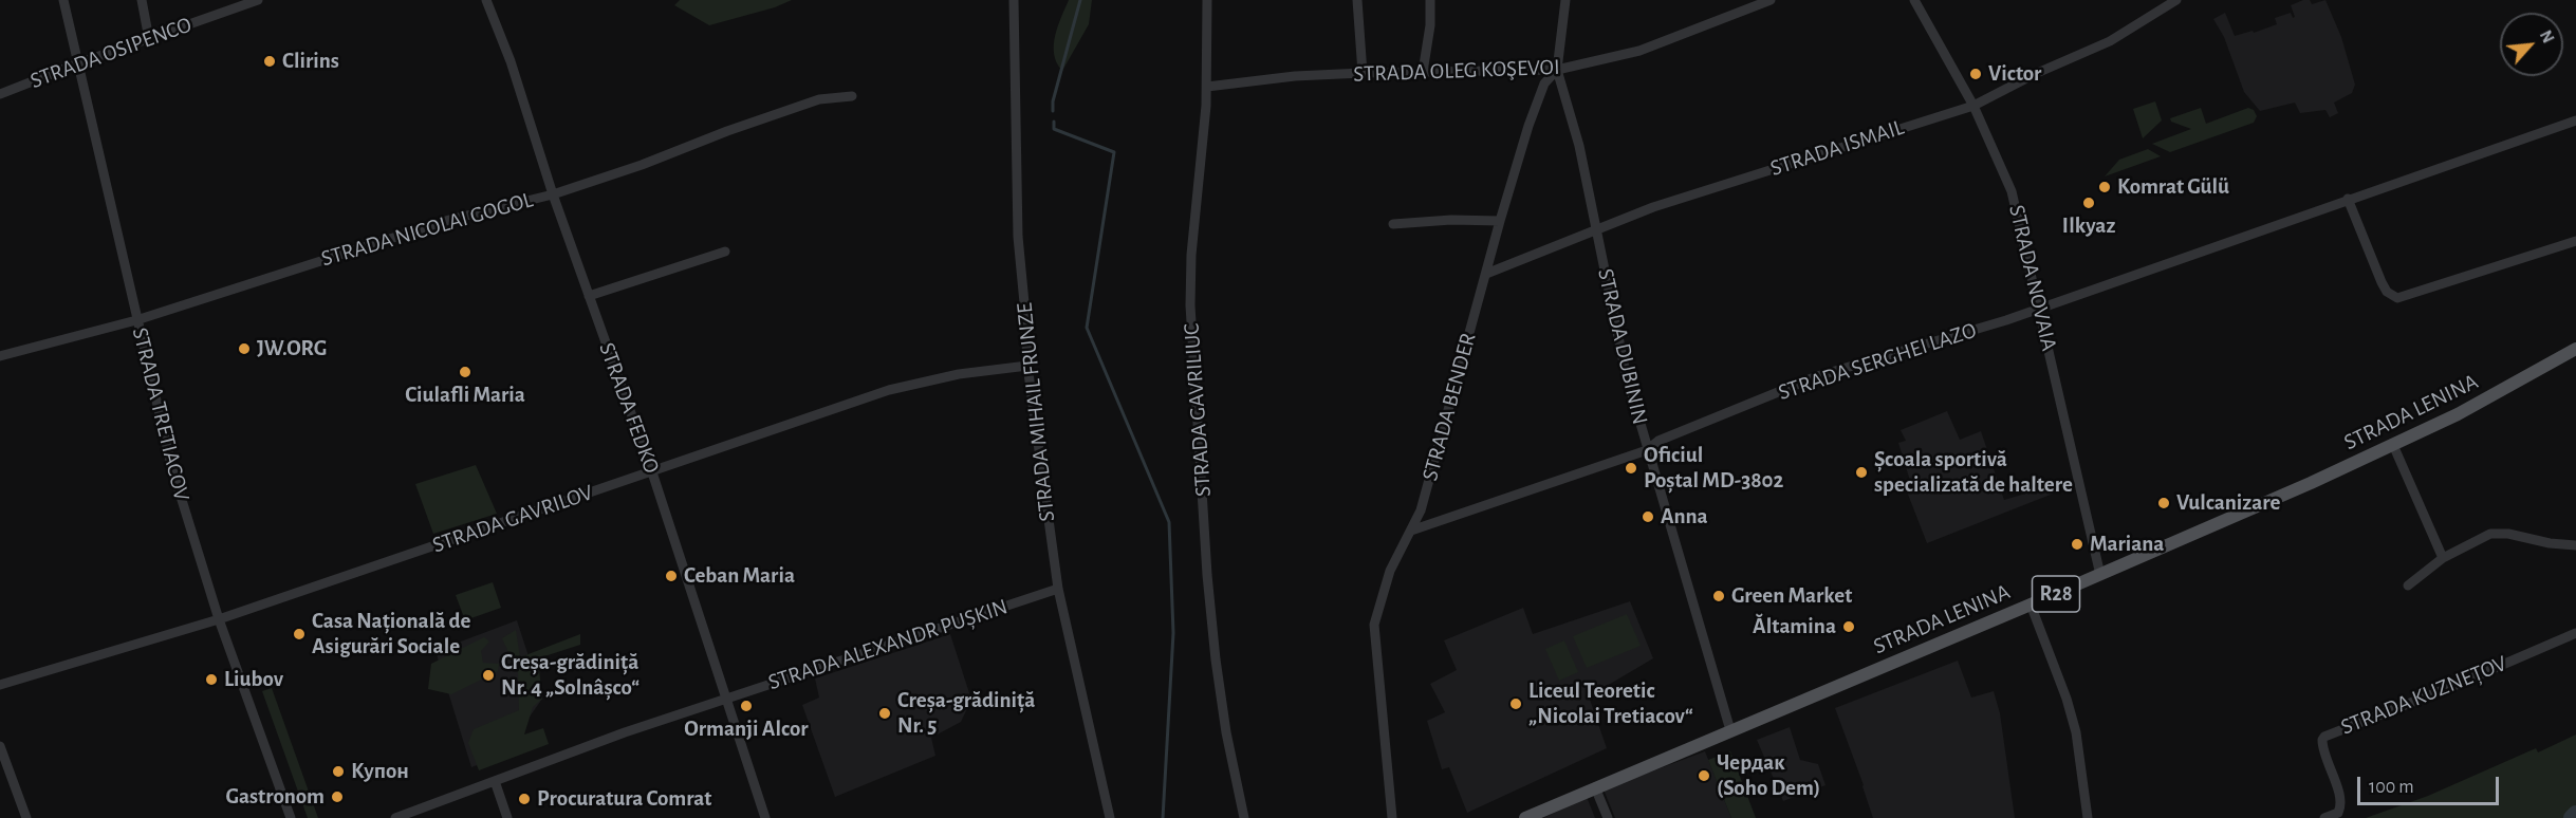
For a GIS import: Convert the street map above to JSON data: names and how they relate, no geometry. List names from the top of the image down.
{
  "streets": {
    "main road": ["STRADA LENINA", "R28"],
    "street": [
      "STRADA OSIPENCO",
      "STRADA OLEG KOŞEVOI",
      "STRADA ISMAIL",
      "STRADA NICOLAI GOGOL",
      "STRADA NOVAIA",
      "STRADA DUBININ",
      "STRADA SERGHEI LAZO",
      "STRADA BENDER",
      "STRADA FEDKO",
      "STRADA GAVRILIUC",
      "STRADA MIHAIL FRUNZE",
      "STRADA TRETIACOV",
      "STRADA GAVRILOV",
      "STRADA ALEXANDR PUȘKIN",
      "STRADA KUZNEȚOV"
    ]
  },
  "crossings": [
    ["STRADA OSIPENCO", "STRADA TRETIACOV"],
    ["STRADA OLEG KOŞEVOI", "STRADA DUBININ"],
    ["STRADA OLEG KOŞEVOI", "STRADA BENDER"],
    ["STRADA OLEG KOŞEVOI", "STRADA GAVRILIUC"],
    ["STRADA ISMAIL", "STRADA NOVAIA"],
    ["STRADA ISMAIL", "STRADA DUBININ"],
    ["STRADA ISMAIL", "STRADA BENDER"],
    ["STRADA NICOLAI GOGOL", "STRADA FEDKO"],
    ["STRADA NICOLAI GOGOL", "STRADA TRETIACOV"],
    ["STRADA NOVAIA", "STRADA SERGHEI LAZO"],
    ["STRADA NOVAIA", "STRADA LENINA"],
    ["STRADA DUBININ", "STRADA SERGHEI LAZO"],
    ["STRADA DUBININ", "STRADA BENDER"],
    ["STRADA DUBININ", "STRADA LENINA"],
    ["STRADA SERGHEI LAZO", "STRADA BENDER"],
    ["STRADA FEDKO", "STRADA GAVRILOV"],
    ["STRADA FEDKO", "STRADA ALEXANDR PUȘKIN"],
    ["STRADA MIHAIL FRUNZE", "STRADA GAVRILOV"],
    ["STRADA MIHAIL FRUNZE", "STRADA ALEXANDR PUȘKIN"],
    ["STRADA TRETIACOV", "STRADA GAVRILOV"]
  ],
  "places": [
    "Clirins",
    "Victor",
    "Komrat Gülü",
    "Ilkyaz",
    "JW.ORG",
    "Ciulafli Maria",
    "Oficiul Poștal MD-3802",
    "Școala sportivă specializată de haltere",
    "Vulcanizare",
    "Anna",
    "Mariana",
    "Ceban Maria",
    "Green Market",
    "Ăltamina",
    "Casa Națională de Asigurări Sociale",
    "Creșa-grădiniță Nr. 4 „Solnâșco“",
    "Liubov",
    "Liceul Teoretic „Nicolai Tretiacov“",
    "Ormanji Alcor",
    "Creșa-grădiniță Nr. 5",
    "Купон",
    "Чердак (Soho Dem)",
    "Gastronom",
    "Procuratura Comrat"
  ],
  "scale_bar": "100 m",
  "north": "top right"
}
